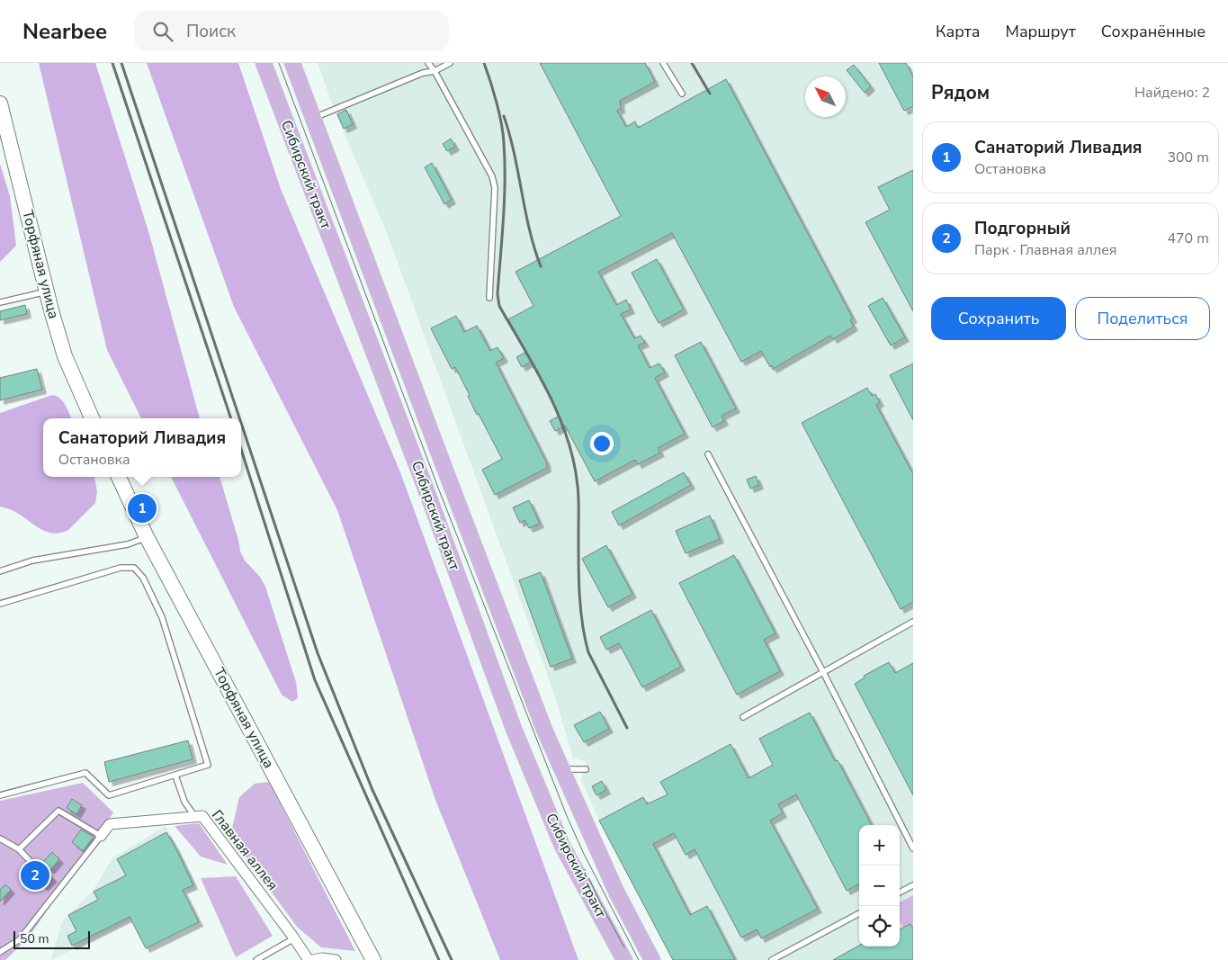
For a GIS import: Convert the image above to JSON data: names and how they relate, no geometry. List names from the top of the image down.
{
  "streets": {
    "main road": ["Сибирский тракт"],
    "street": ["Торфяная улица", "Главная аллея"]
  },
  "scale_bar": "50 m",
  "north": "top left",
  "page": {
    "header": "Nearbee",
    "search": "Поиск",
    "nav": ["Карта", "Маршрут", "Сохранённые"],
    "heading": ["Рядом", "Найдено: 2"],
    "list": [
      {
        "mark": "1",
        "name": "Санаторий Ливадия",
        "note": "Остановка",
        "value": "300 m"
      },
      {
        "mark": "2",
        "name": "Подгорный",
        "note": "Парк · Главная аллея",
        "value": "470 m"
      }
    ],
    "buttons": ["Сохранить", "Поделиться"],
    "popup": ["Санаторий Ливадия", "Остановка"],
    "pins": ["1", "2"],
    "map_buttons": ["+", "−"],
    "scale": "50 m"
  }
}
